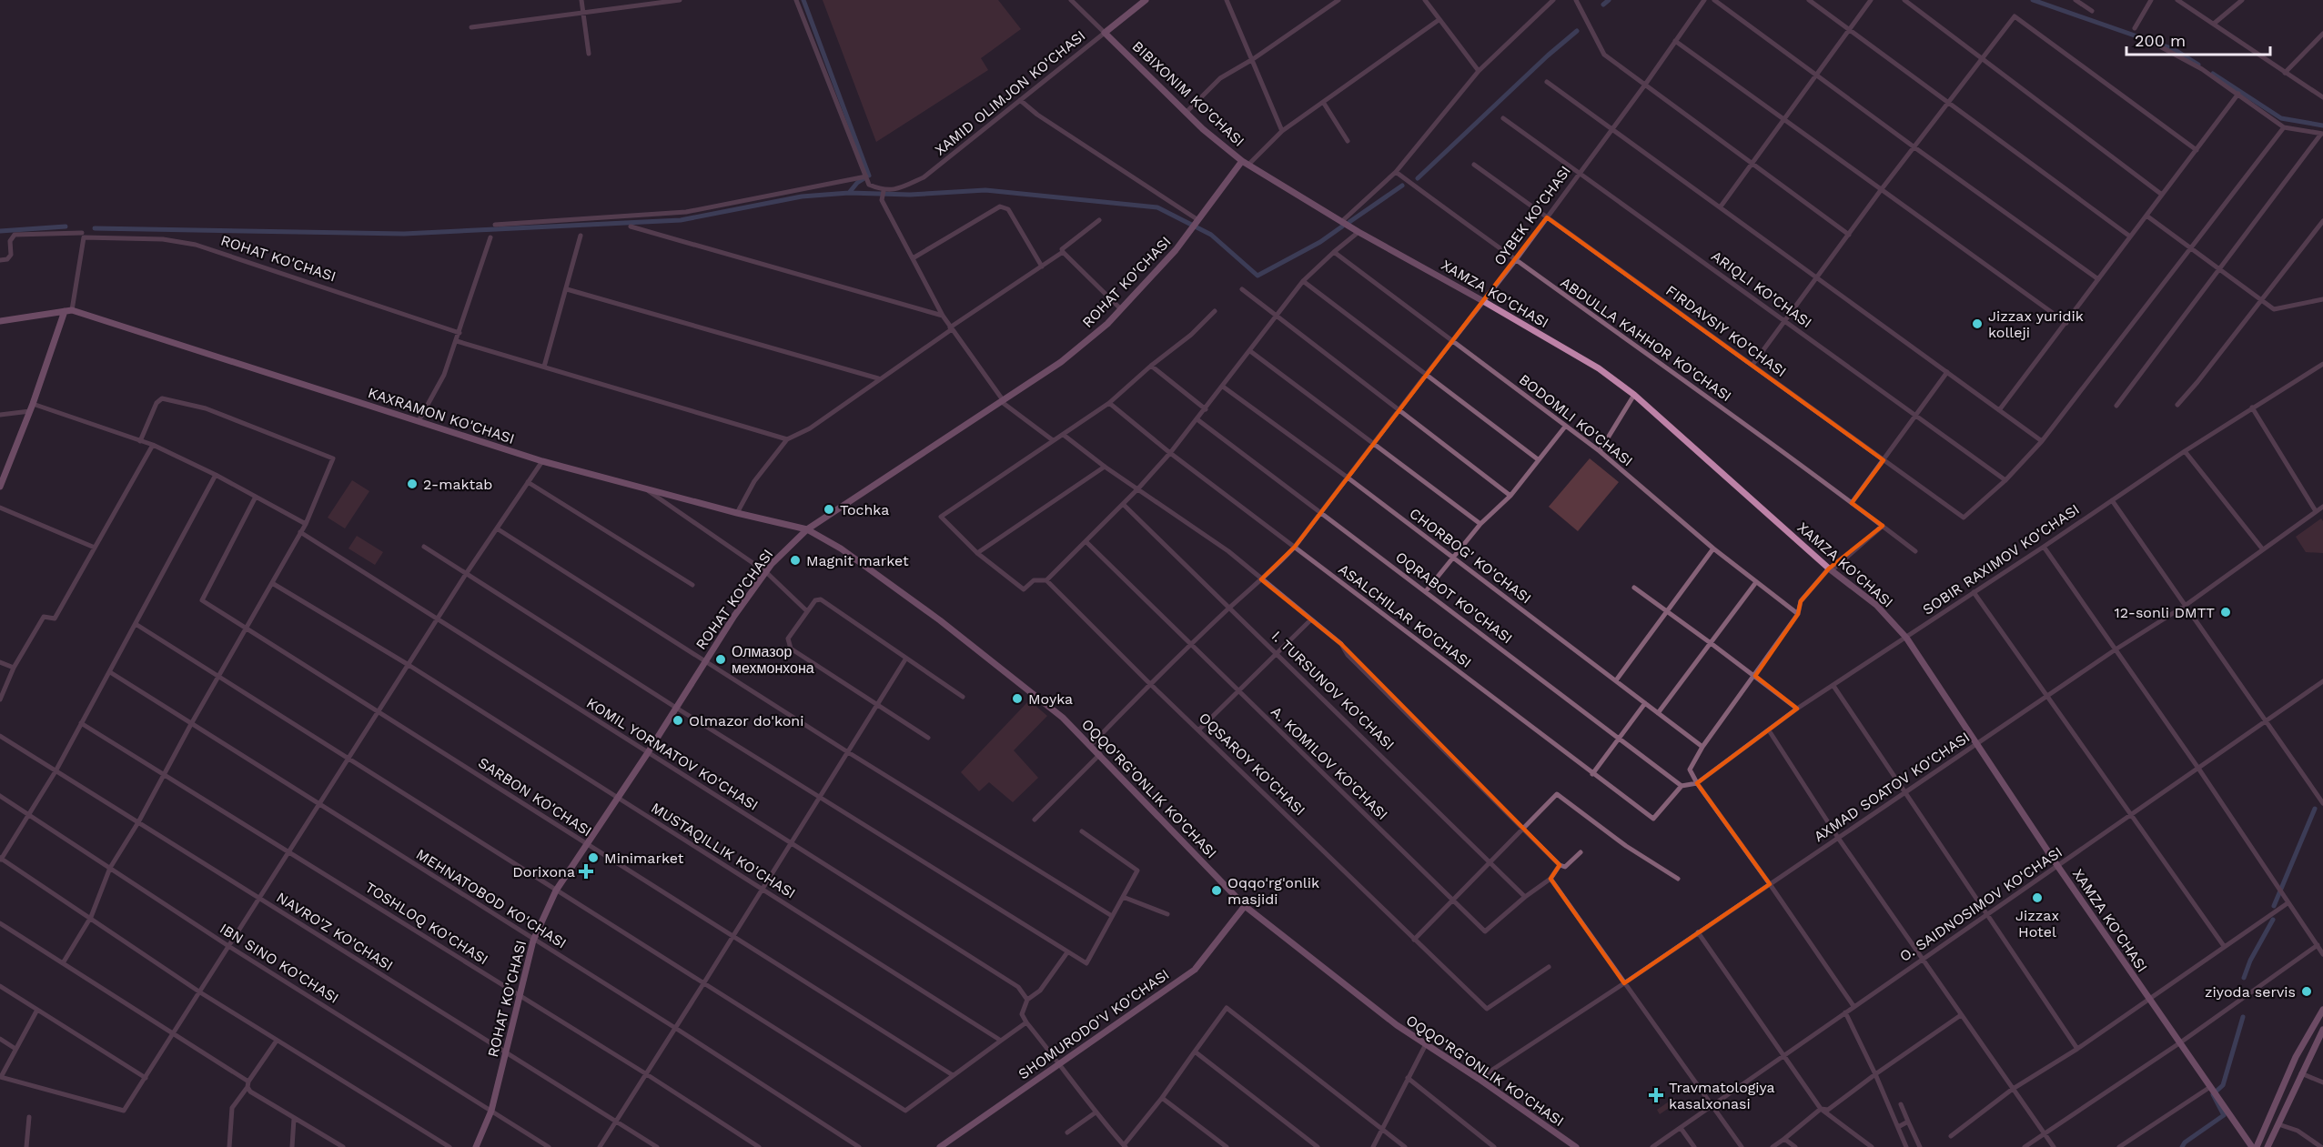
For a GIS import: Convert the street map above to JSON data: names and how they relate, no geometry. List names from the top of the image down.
{
  "streets": {
    "street": [
      "XAMID OLIMJON KO'CHASI",
      "BIBIXONIM KO'CHASI",
      "OYBEK KO'CHASI",
      "ROHAT KO'CHASI",
      "ARIQLI KO'CHASI",
      "XAMZA KO'CHASI",
      "FIRDAVSIY KO'CHASI",
      "ABDULLA KAHHOR KO'CHASI",
      "KAXRAMON KO'CHASI",
      "BODOMLI KO'CHASI",
      "CHORBOG' KO'CHASI",
      "SOBIR RAXIMOV KO'CHASI",
      "OQRABOT KO'CHASI",
      "ASALCHILAR KO'CHASI",
      "I. TURSUNOV KO'CHASI",
      "KOMIL YORMATOV KO'CHASI",
      "A. KOMILOV KO'CHASI",
      "OQSAROY KO'CHASI",
      "AXMAD SOATOV KO'CHASI",
      "OQQO'RG'ONLIK KO'CHASI",
      "SARBON KO'CHASI",
      "MUSTAQILLIK KO'CHASI",
      "MEHNATOBOD KO'CHASI",
      "O. SAIDNOSIMOV KO'CHASI",
      "TOSHLOQ KO'CHASI",
      "NAVRO'Z KO'CHASI",
      "IBN SINO KO'CHASI",
      "SHOMURODO'V KO'CHASI"
    ]
  },
  "crossings": [
    ["XAMID OLIMJON KO'CHASI", "BIBIXONIM KO'CHASI"],
    ["BIBIXONIM KO'CHASI", "ROHAT KO'CHASI"],
    ["BIBIXONIM KO'CHASI", "XAMZA KO'CHASI"],
    ["OYBEK KO'CHASI", "ARIQLI KO'CHASI"],
    ["OYBEK KO'CHASI", "XAMZA KO'CHASI"],
    ["OYBEK KO'CHASI", "FIRDAVSIY KO'CHASI"],
    ["OYBEK KO'CHASI", "ABDULLA KAHHOR KO'CHASI"],
    ["OYBEK KO'CHASI", "BODOMLI KO'CHASI"],
    ["OYBEK KO'CHASI", "CHORBOG' KO'CHASI"],
    ["OYBEK KO'CHASI", "OQRABOT KO'CHASI"],
    ["OYBEK KO'CHASI", "ASALCHILAR KO'CHASI"],
    ["OYBEK KO'CHASI", "I. TURSUNOV KO'CHASI"],
    ["OYBEK KO'CHASI", "A. KOMILOV KO'CHASI"],
    ["OYBEK KO'CHASI", "OQSAROY KO'CHASI"],
    ["OYBEK KO'CHASI", "OQQO'RG'ONLIK KO'CHASI"],
    ["ROHAT KO'CHASI", "KAXRAMON KO'CHASI"],
    ["ROHAT KO'CHASI", "KOMIL YORMATOV KO'CHASI"],
    ["ROHAT KO'CHASI", "OQQO'RG'ONLIK KO'CHASI"],
    ["ROHAT KO'CHASI", "SARBON KO'CHASI"],
    ["ROHAT KO'CHASI", "MUSTAQILLIK KO'CHASI"],
    ["ROHAT KO'CHASI", "MEHNATOBOD KO'CHASI"],
    ["ROHAT KO'CHASI", "TOSHLOQ KO'CHASI"],
    ["ROHAT KO'CHASI", "NAVRO'Z KO'CHASI"],
    ["ROHAT KO'CHASI", "IBN SINO KO'CHASI"],
    ["ARIQLI KO'CHASI", "FIRDAVSIY KO'CHASI"],
    ["XAMZA KO'CHASI", "SOBIR RAXIMOV KO'CHASI"],
    ["XAMZA KO'CHASI", "AXMAD SOATOV KO'CHASI"],
    ["XAMZA KO'CHASI", "O. SAIDNOSIMOV KO'CHASI"],
    ["KAXRAMON KO'CHASI", "OQQO'RG'ONLIK KO'CHASI"],
    ["OQRABOT KO'CHASI", "ASALCHILAR KO'CHASI"],
    ["I. TURSUNOV KO'CHASI", "A. KOMILOV KO'CHASI"],
    ["AXMAD SOATOV KO'CHASI", "OQQO'RG'ONLIK KO'CHASI"],
    ["OQQO'RG'ONLIK KO'CHASI", "SHOMURODO'V KO'CHASI"]
  ],
  "places": {
    "other": [
      "Jizzax yuridik kolleji",
      "2-maktab",
      "Tochka",
      "Magnit market",
      "12-sonli DMTT",
      "Олмазор мехмонхона",
      "Moyka",
      "Olmazor do'koni",
      "Minimarket",
      "Oqqo'rg'onlik masjidi",
      "Jizzax Hotel",
      "ziyoda servis"
    ],
    "health": ["Dorixona", "Travmatologiya kasalxonasi"]
  },
  "scale_bar": "200 m"
}
